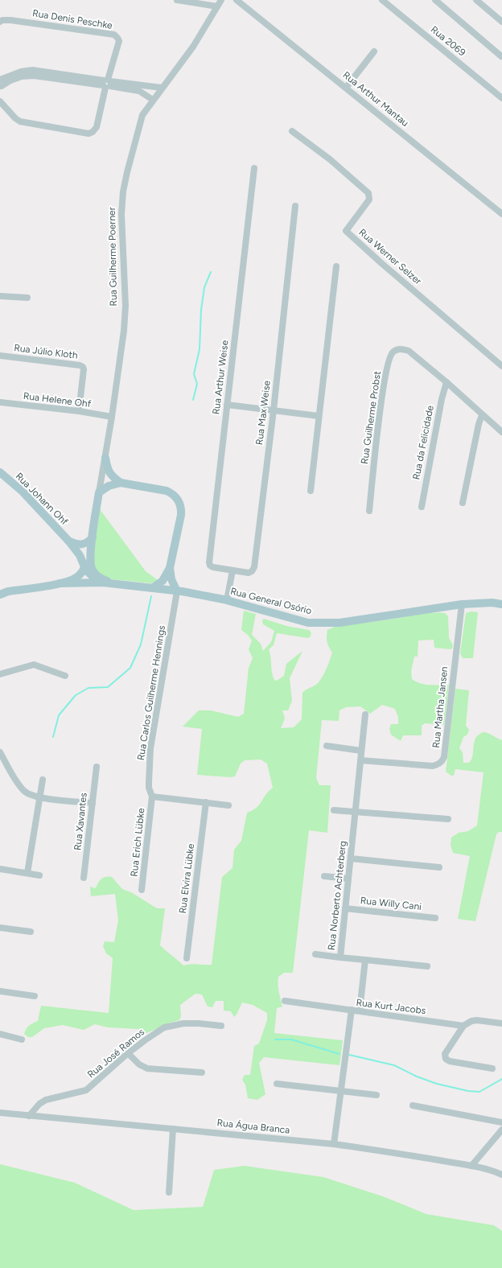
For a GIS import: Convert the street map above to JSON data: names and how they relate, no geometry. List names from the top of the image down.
{
  "streets": {
    "main road": ["Rua Guilherme Poerner", "Rua Johann Ohf", "Rua General Osório"],
    "street": [
      "Rua Denis Peschke",
      "Rua 2069",
      "Rua Arthur Mantau",
      "Rua Werner Selzer",
      "Rua Júlio Kloth",
      "Rua Arthur Weise",
      "Rua Helene Ohf",
      "Rua Max Weise",
      "Rua Guilherme Probst",
      "Rua da Felicidade",
      "Rua Carlos Guilherme Hennings",
      "Rua Martha Jansen",
      "Rua Xavantes",
      "Rua Erich Lübke",
      "Rua Elvira Lübke",
      "Rua Norberto Achterberg",
      "Rua Willy Cani",
      "Rua Kurt Jacobs",
      "Rua José Ramos",
      "Rua Água Branca"
    ]
  },
  "crossings": [
    ["Rua Guilherme Poerner", "Rua Helene Ohf"],
    ["Rua Guilherme Poerner", "Rua Johann Ohf"],
    ["Rua Guilherme Poerner", "Rua General Osório"],
    ["Rua Júlio Kloth", "Rua Helene Ohf"],
    ["Rua Arthur Weise", "Rua Max Weise"],
    ["Rua Guilherme Probst", "Rua da Felicidade"],
    ["Rua Johann Ohf", "Rua General Osório"],
    ["Rua General Osório", "Rua Carlos Guilherme Hennings"],
    ["Rua General Osório", "Rua Martha Jansen"],
    ["Rua Carlos Guilherme Hennings", "Rua Erich Lübke"],
    ["Rua Martha Jansen", "Rua Norberto Achterberg"],
    ["Rua Norberto Achterberg", "Rua Willy Cani"],
    ["Rua Kurt Jacobs", "Rua Água Branca"],
    ["Rua José Ramos", "Rua Água Branca"]
  ]
}
